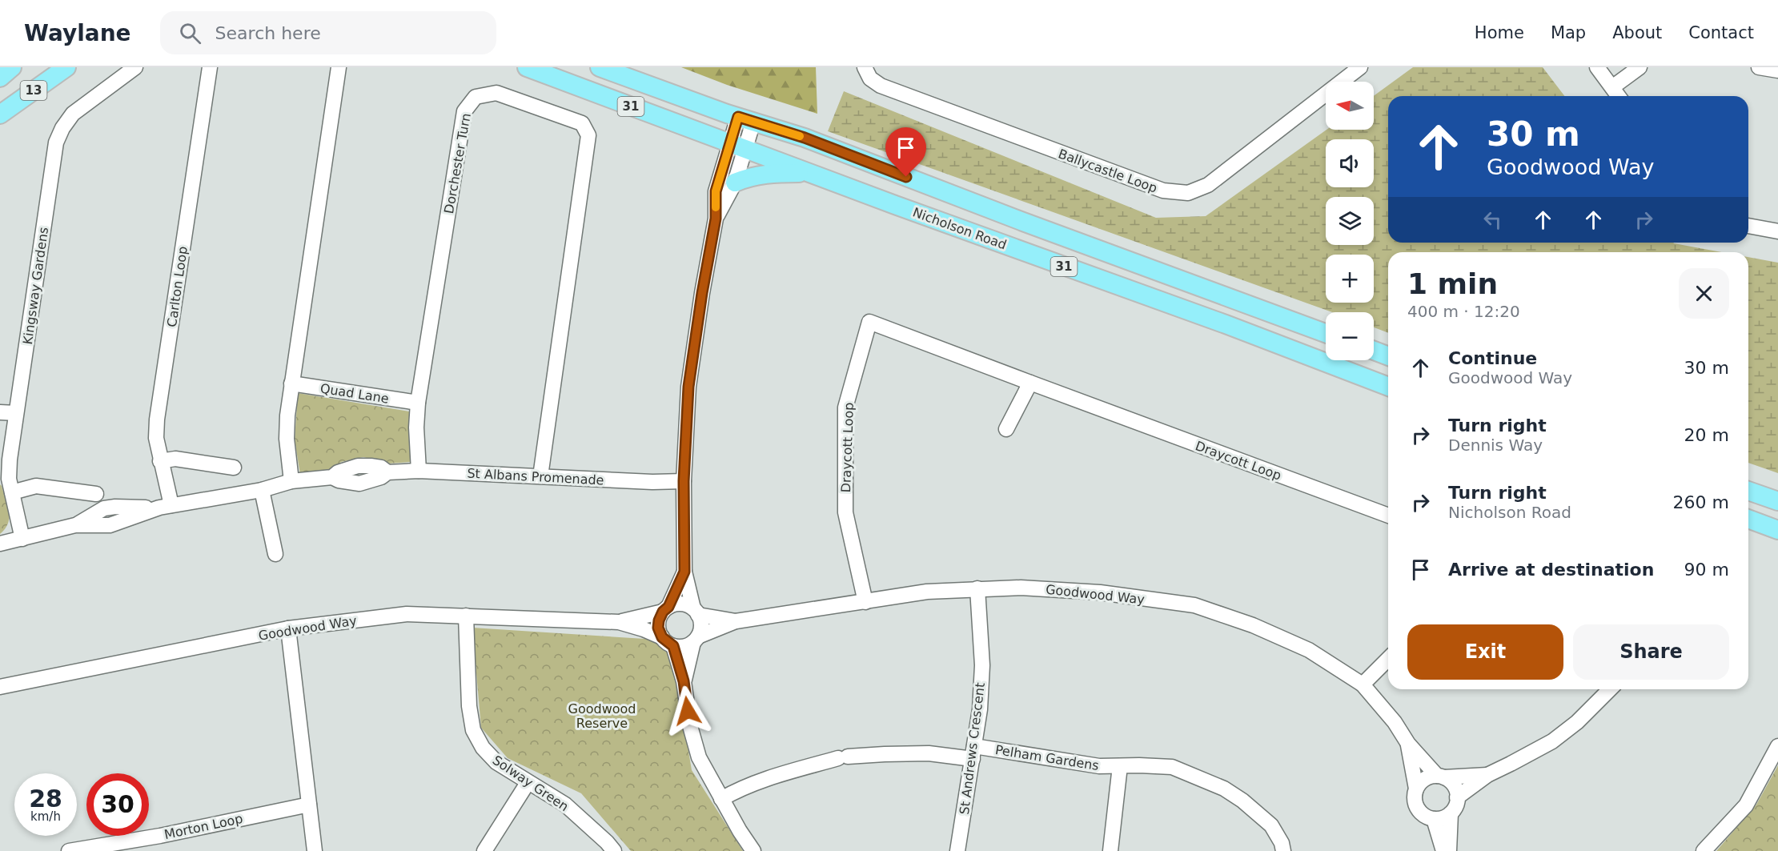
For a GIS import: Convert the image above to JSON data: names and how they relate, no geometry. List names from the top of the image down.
{
  "streets": {
    "main road": ["13", "31", "Nicholson Road"],
    "street": [
      "Dorchester Turn",
      "Ballycastle Loop",
      "Kingsway Gardens",
      "Carlton Loop",
      "Quad Lane",
      "Draycott Loop",
      "St Albans Promenade",
      "Goodwood Way",
      "St Andrews Crescent",
      "Pelham Gardens",
      "Solway Green",
      "Morton Loop"
    ]
  },
  "crossings": [
    ["Dorchester Turn", "Quad Lane"],
    ["Dorchester Turn", "St Albans Promenade"],
    ["Kingsway Gardens", "St Albans Promenade"],
    ["Carlton Loop", "St Albans Promenade"],
    ["Draycott Loop", "Goodwood Way"],
    ["Goodwood Way", "St Andrews Crescent"],
    ["Goodwood Way", "Solway Green"],
    ["St Andrews Crescent", "Pelham Gardens"]
  ],
  "parks": ["Goodwood Reserve"],
  "north": "left",
  "page": {
    "header": "Waylane",
    "search": "Search here",
    "nav": [
      "Home",
      "Map",
      "About",
      "Contact"
    ],
    "map_buttons": ["+", "−"],
    "turn": ["30 m", "Goodwood Way"],
    "heading": ["1 min", "400 m · 12:20"],
    "list": [
      {
        "name": "Continue",
        "note": "Goodwood Way",
        "value": "30 m"
      },
      {
        "name": "Turn right",
        "note": "Dennis Way",
        "value": "20 m"
      },
      {
        "name": "Turn right",
        "note": "Nicholson Road",
        "value": "260 m"
      },
      {
        "name": "Arrive at destination",
        "value": "90 m"
      }
    ],
    "buttons": ["Exit", "Share"],
    "speed": "28 km/h",
    "limit": "30"
  }
}
